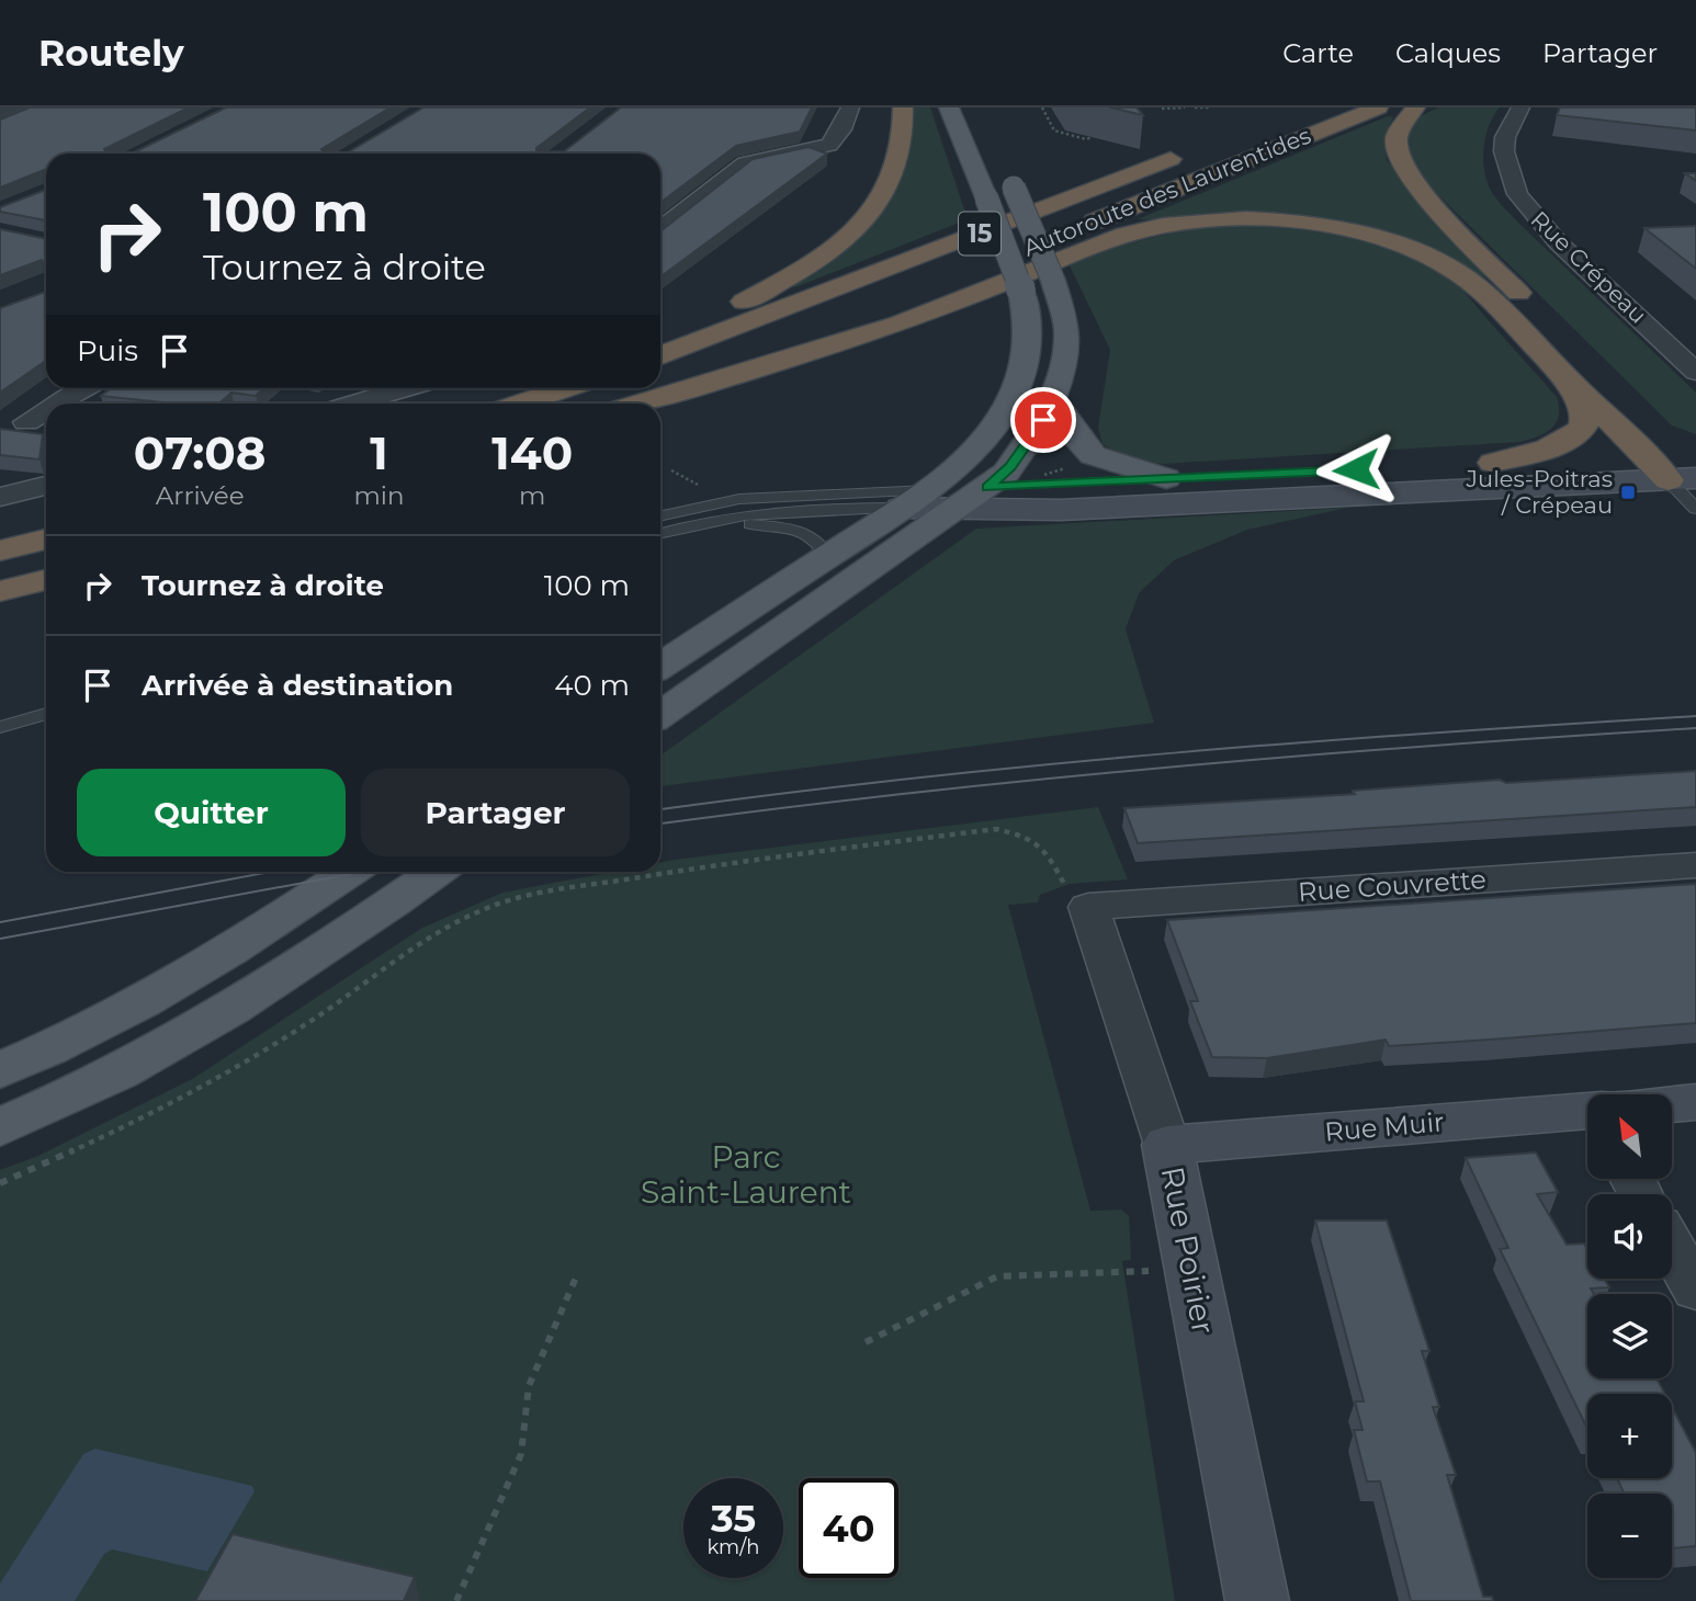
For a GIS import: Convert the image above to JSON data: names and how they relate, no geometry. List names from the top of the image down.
{
  "streets": {
    "highway": ["Autoroute des Laurentides", "15"],
    "street": [
      "Rue Crépeau",
      "Rue Couvrette",
      "Rue Muir",
      "Rue Poirier"
    ]
  },
  "crossings": [
    ["Rue Couvrette", "Rue Poirier"],
    ["Rue Muir", "Rue Poirier"]
  ],
  "parks": ["Parc Saint-Laurent"],
  "places": {
    "transit": ["Jules-Poitras / Crépeau"]
  },
  "north": "top left",
  "page": {
    "header": "Routely",
    "nav": ["Carte", "Calques", "Partager"],
    "turn": ["100 m", "Tournez à droite"],
    "then": "Puis",
    "eta": [
      "07:08",
      "Arrivée",
      "1",
      "min",
      "140",
      "m"
    ],
    "list": [
      {
        "name": "Tournez à droite",
        "value": "100 m"
      },
      {
        "name": "Arrivée à destination",
        "value": "40 m"
      }
    ],
    "buttons": ["Quitter", "Partager"],
    "map_buttons": ["+", "−"],
    "speed": "35 km/h",
    "limit": "40"
  }
}
